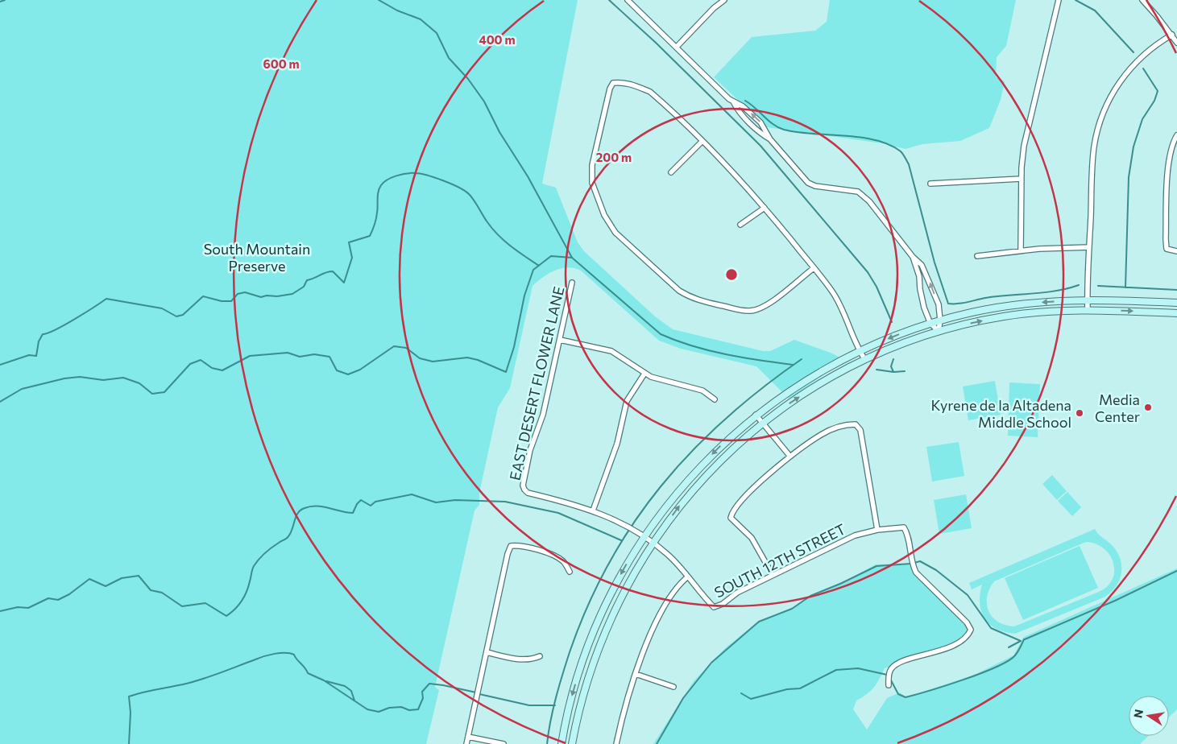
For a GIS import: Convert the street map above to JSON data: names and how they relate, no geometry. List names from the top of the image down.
{
  "streets": {
    "street": ["EAST DESERT FLOWER LANE", "SOUTH 12TH STREET"]
  },
  "parks": ["South Mountain Preserve"],
  "places": ["Media Center", "Kyrene de la Altadena Middle School"],
  "north": "left",
  "rings": ["400 m", "600 m", "200 m"]
}
